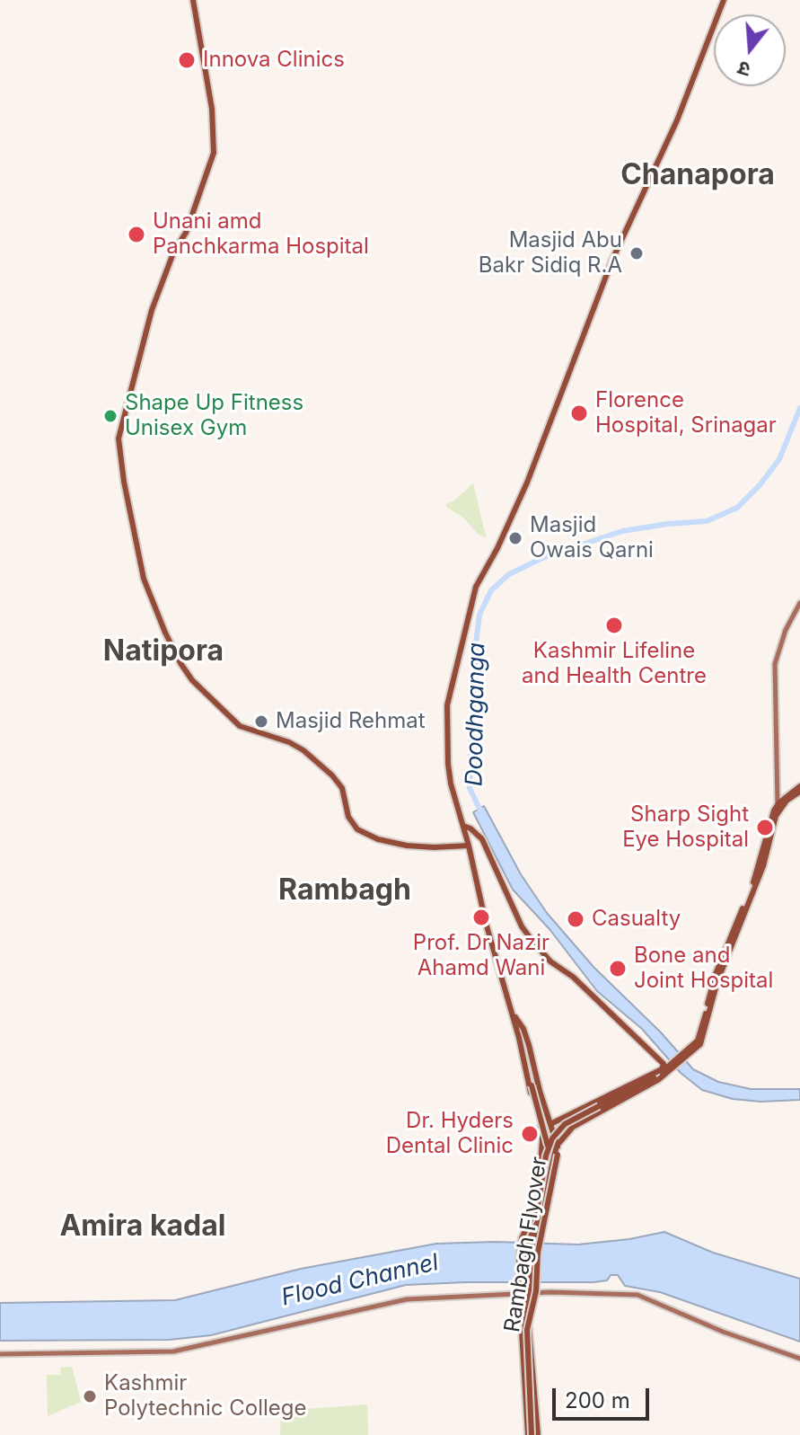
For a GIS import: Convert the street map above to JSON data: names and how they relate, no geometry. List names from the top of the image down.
{
  "streets": {
    "main road": ["Rambagh Flyover"]
  },
  "districts": [
    "Chanapora",
    "Natipora",
    "Rambagh",
    "Amira kadal"
  ],
  "water": ["Doodhganga", "Flood Channel"],
  "places": [
    "Innova Clinics",
    "Unani amd Panchkarma Hospital",
    "Masjid Abu Bakr Sidiq R.A",
    "Florence Hospital, Srinagar",
    "Shape Up Fitness Unisex Gym",
    "Masjid Owais Qarni",
    "Kashmir Lifeline and Health Centre",
    "Masjid Rehmat",
    "Sharp Sight Eye Hospital",
    "Prof. Dr Nazir Ahamd Wani",
    "Casualty",
    "Bone and Joint Hospital",
    "Dr. Hyders Dental Clinic",
    "Kashmir Polytechnic College"
  ],
  "scale_bar": "200 m",
  "north": "bottom"
}
